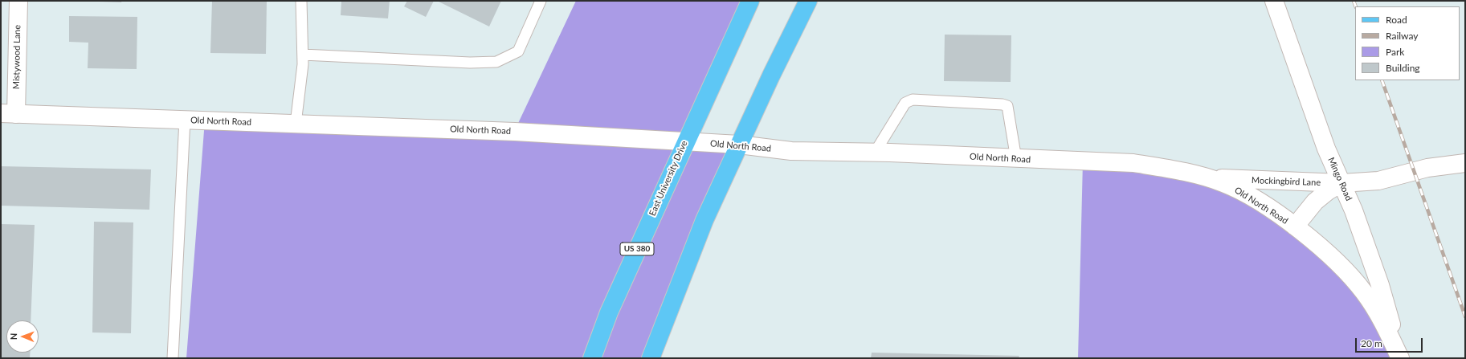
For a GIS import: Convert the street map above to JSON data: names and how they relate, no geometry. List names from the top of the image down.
{
  "streets": {
    "main road": ["East University Drive", "US 380"],
    "street": [
      "Mistywood Lane",
      "Old North Road",
      "Mingo Road",
      "Mockingbird Lane"
    ]
  },
  "crossings": [
    ["Mistywood Lane", "Old North Road"],
    ["Old North Road", "East University Drive"],
    ["Old North Road", "Mingo Road"],
    ["Old North Road", "Mockingbird Lane"],
    ["Mingo Road", "Mockingbird Lane"]
  ],
  "legend": [
    "Road",
    "Railway",
    "Park",
    "Building"
  ],
  "scale_bar": "20 m",
  "north": "left"
}
